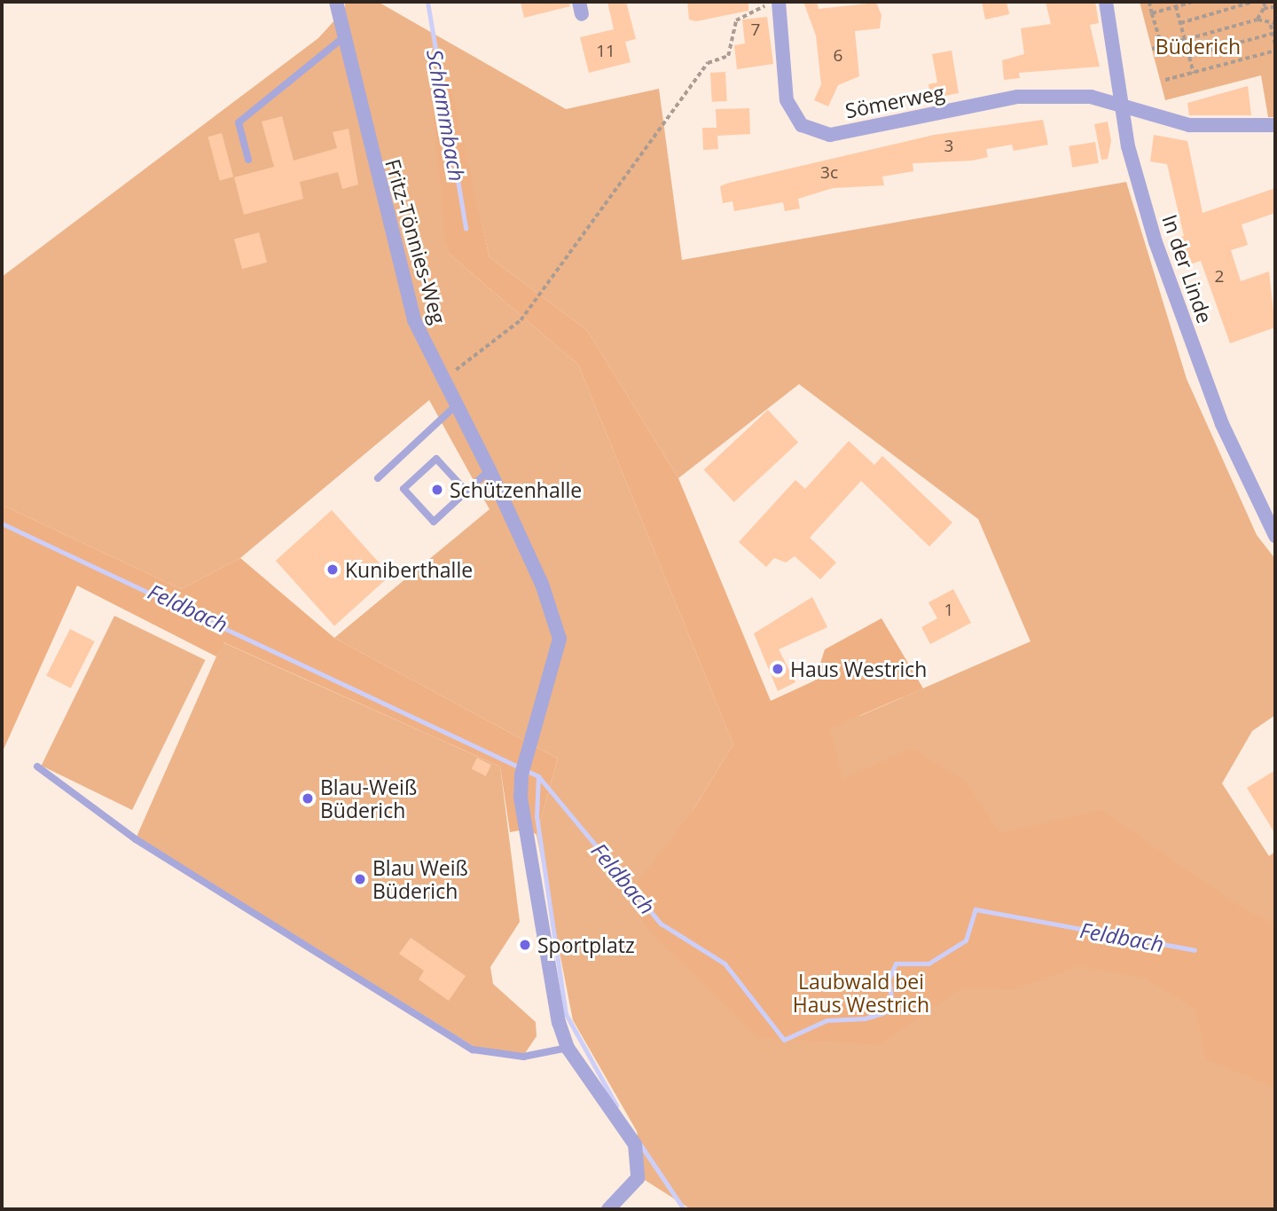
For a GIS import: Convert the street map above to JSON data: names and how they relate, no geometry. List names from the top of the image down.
{
  "streets": {
    "street": ["Sömerweg", "Fritz-Tönnies-Weg", "In der Linde"]
  },
  "crossings": [
    ["Sömerweg", "In der Linde"]
  ],
  "water": ["Schlammbach", "Feldbach"],
  "parks": ["Büderich", "Laubwald bei Haus Westrich"],
  "places": [
    "Schützenhalle",
    "Kuniberthalle",
    "Haus Westrich",
    "Blau-Weiß Büderich",
    "Blau Weiß Büderich",
    "Sportplatz"
  ],
  "house_numbers": [
    "7",
    "11",
    "6",
    "3",
    "3c",
    "2",
    "1"
  ]
}
